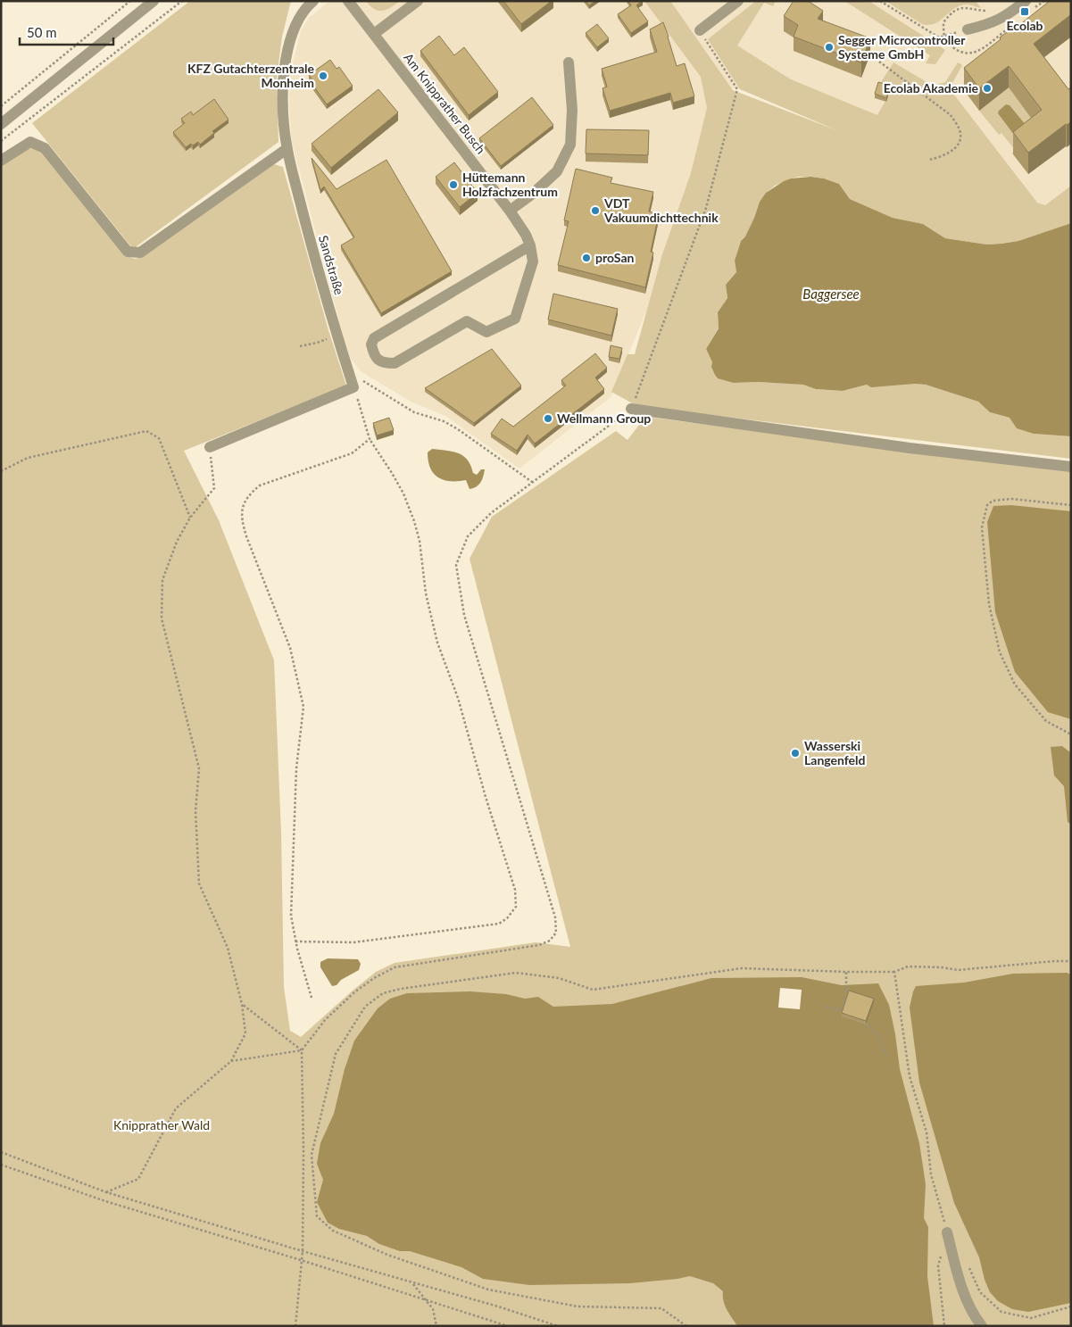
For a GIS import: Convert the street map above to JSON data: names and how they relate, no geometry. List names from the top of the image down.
{
  "streets": {
    "street": ["Am Knipprather Busch", "Sandstraße"]
  },
  "water": ["Baggersee"],
  "parks": ["Knipprather Wald"],
  "places": {
    "transit": ["Ecolab"],
    "other": [
      "Segger Microcontroller Systeme GmbH",
      "KFZ Gutachterzentrale Monheim",
      "Ecolab Akademie",
      "Hüttemann Holzfachzentrum",
      "VDT Vakuumdichttechnik",
      "proSan",
      "Wellmann Group",
      "Wasserski Langenfeld"
    ]
  },
  "scale_bar": "50 m"
}
